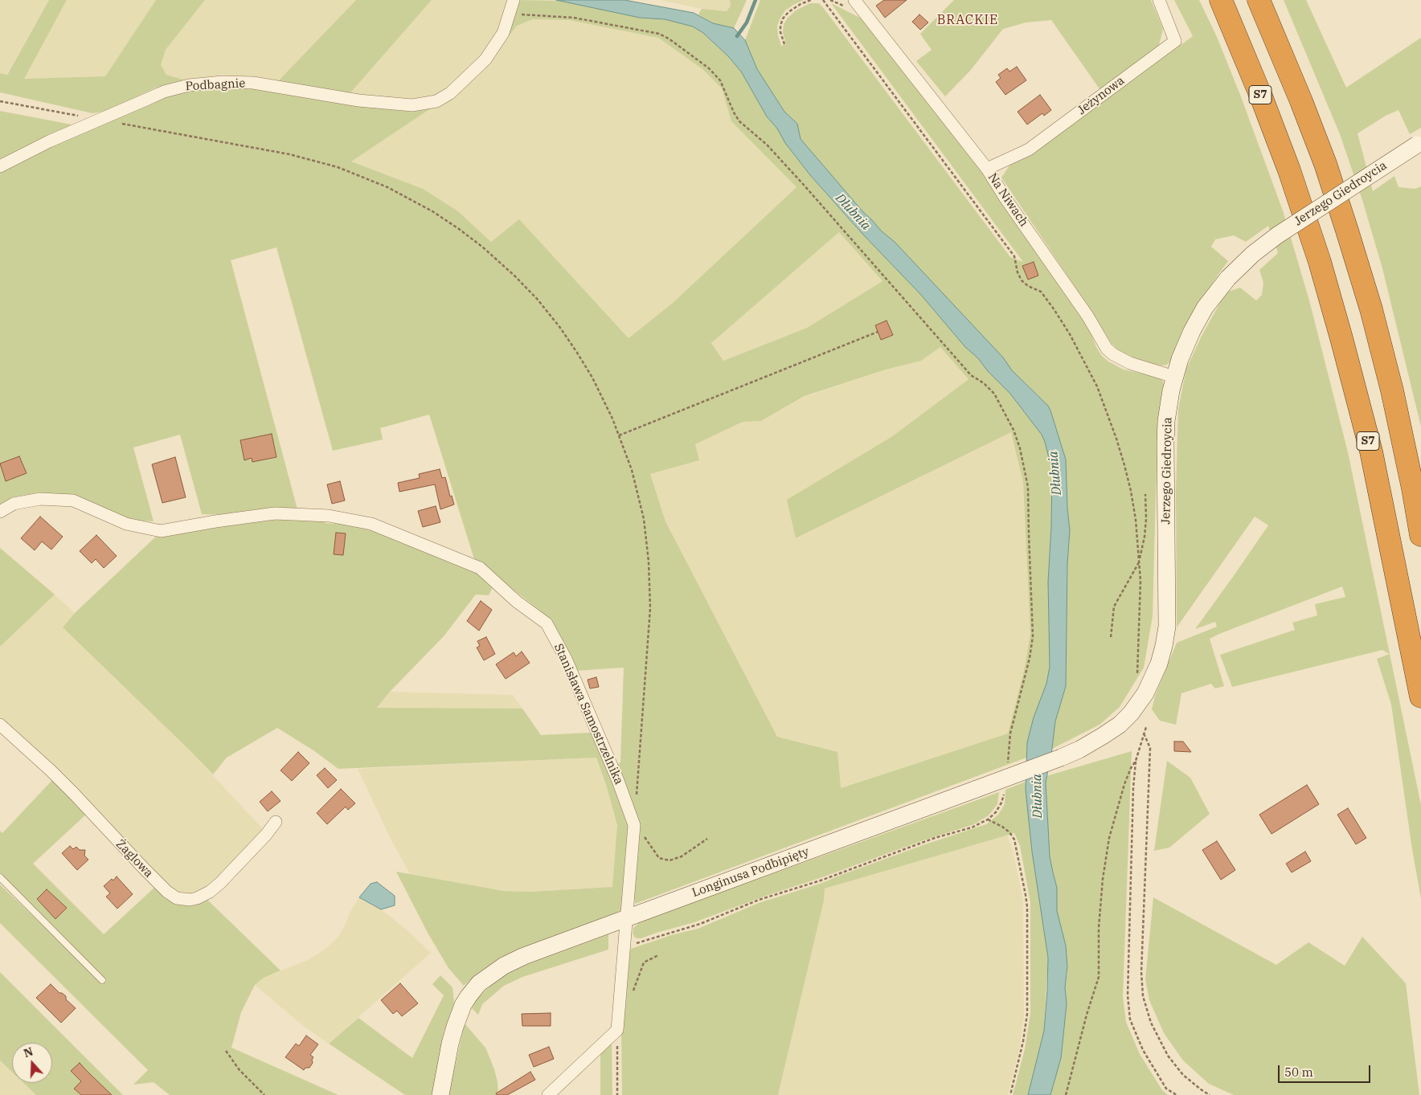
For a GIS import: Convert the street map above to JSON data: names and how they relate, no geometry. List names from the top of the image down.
{
  "streets": {
    "highway": ["S7"],
    "street": [
      "Podbagnie",
      "Jeżynowa",
      "Jerzego Giedroycia",
      "Na Niwach",
      "Stanisława Samostrzelnika",
      "Żaglowa",
      "Longinusa Podbipięty"
    ]
  },
  "crossings": [
    ["Jeżynowa", "Na Niwach"],
    ["Jerzego Giedroycia", "Na Niwach"],
    ["Jerzego Giedroycia", "Longinusa Podbipięty"],
    ["Stanisława Samostrzelnika", "Longinusa Podbipięty"]
  ],
  "districts": ["BRACKIE"],
  "water": ["Dłubnia"],
  "scale_bar": "50 m",
  "north": "top"
}
